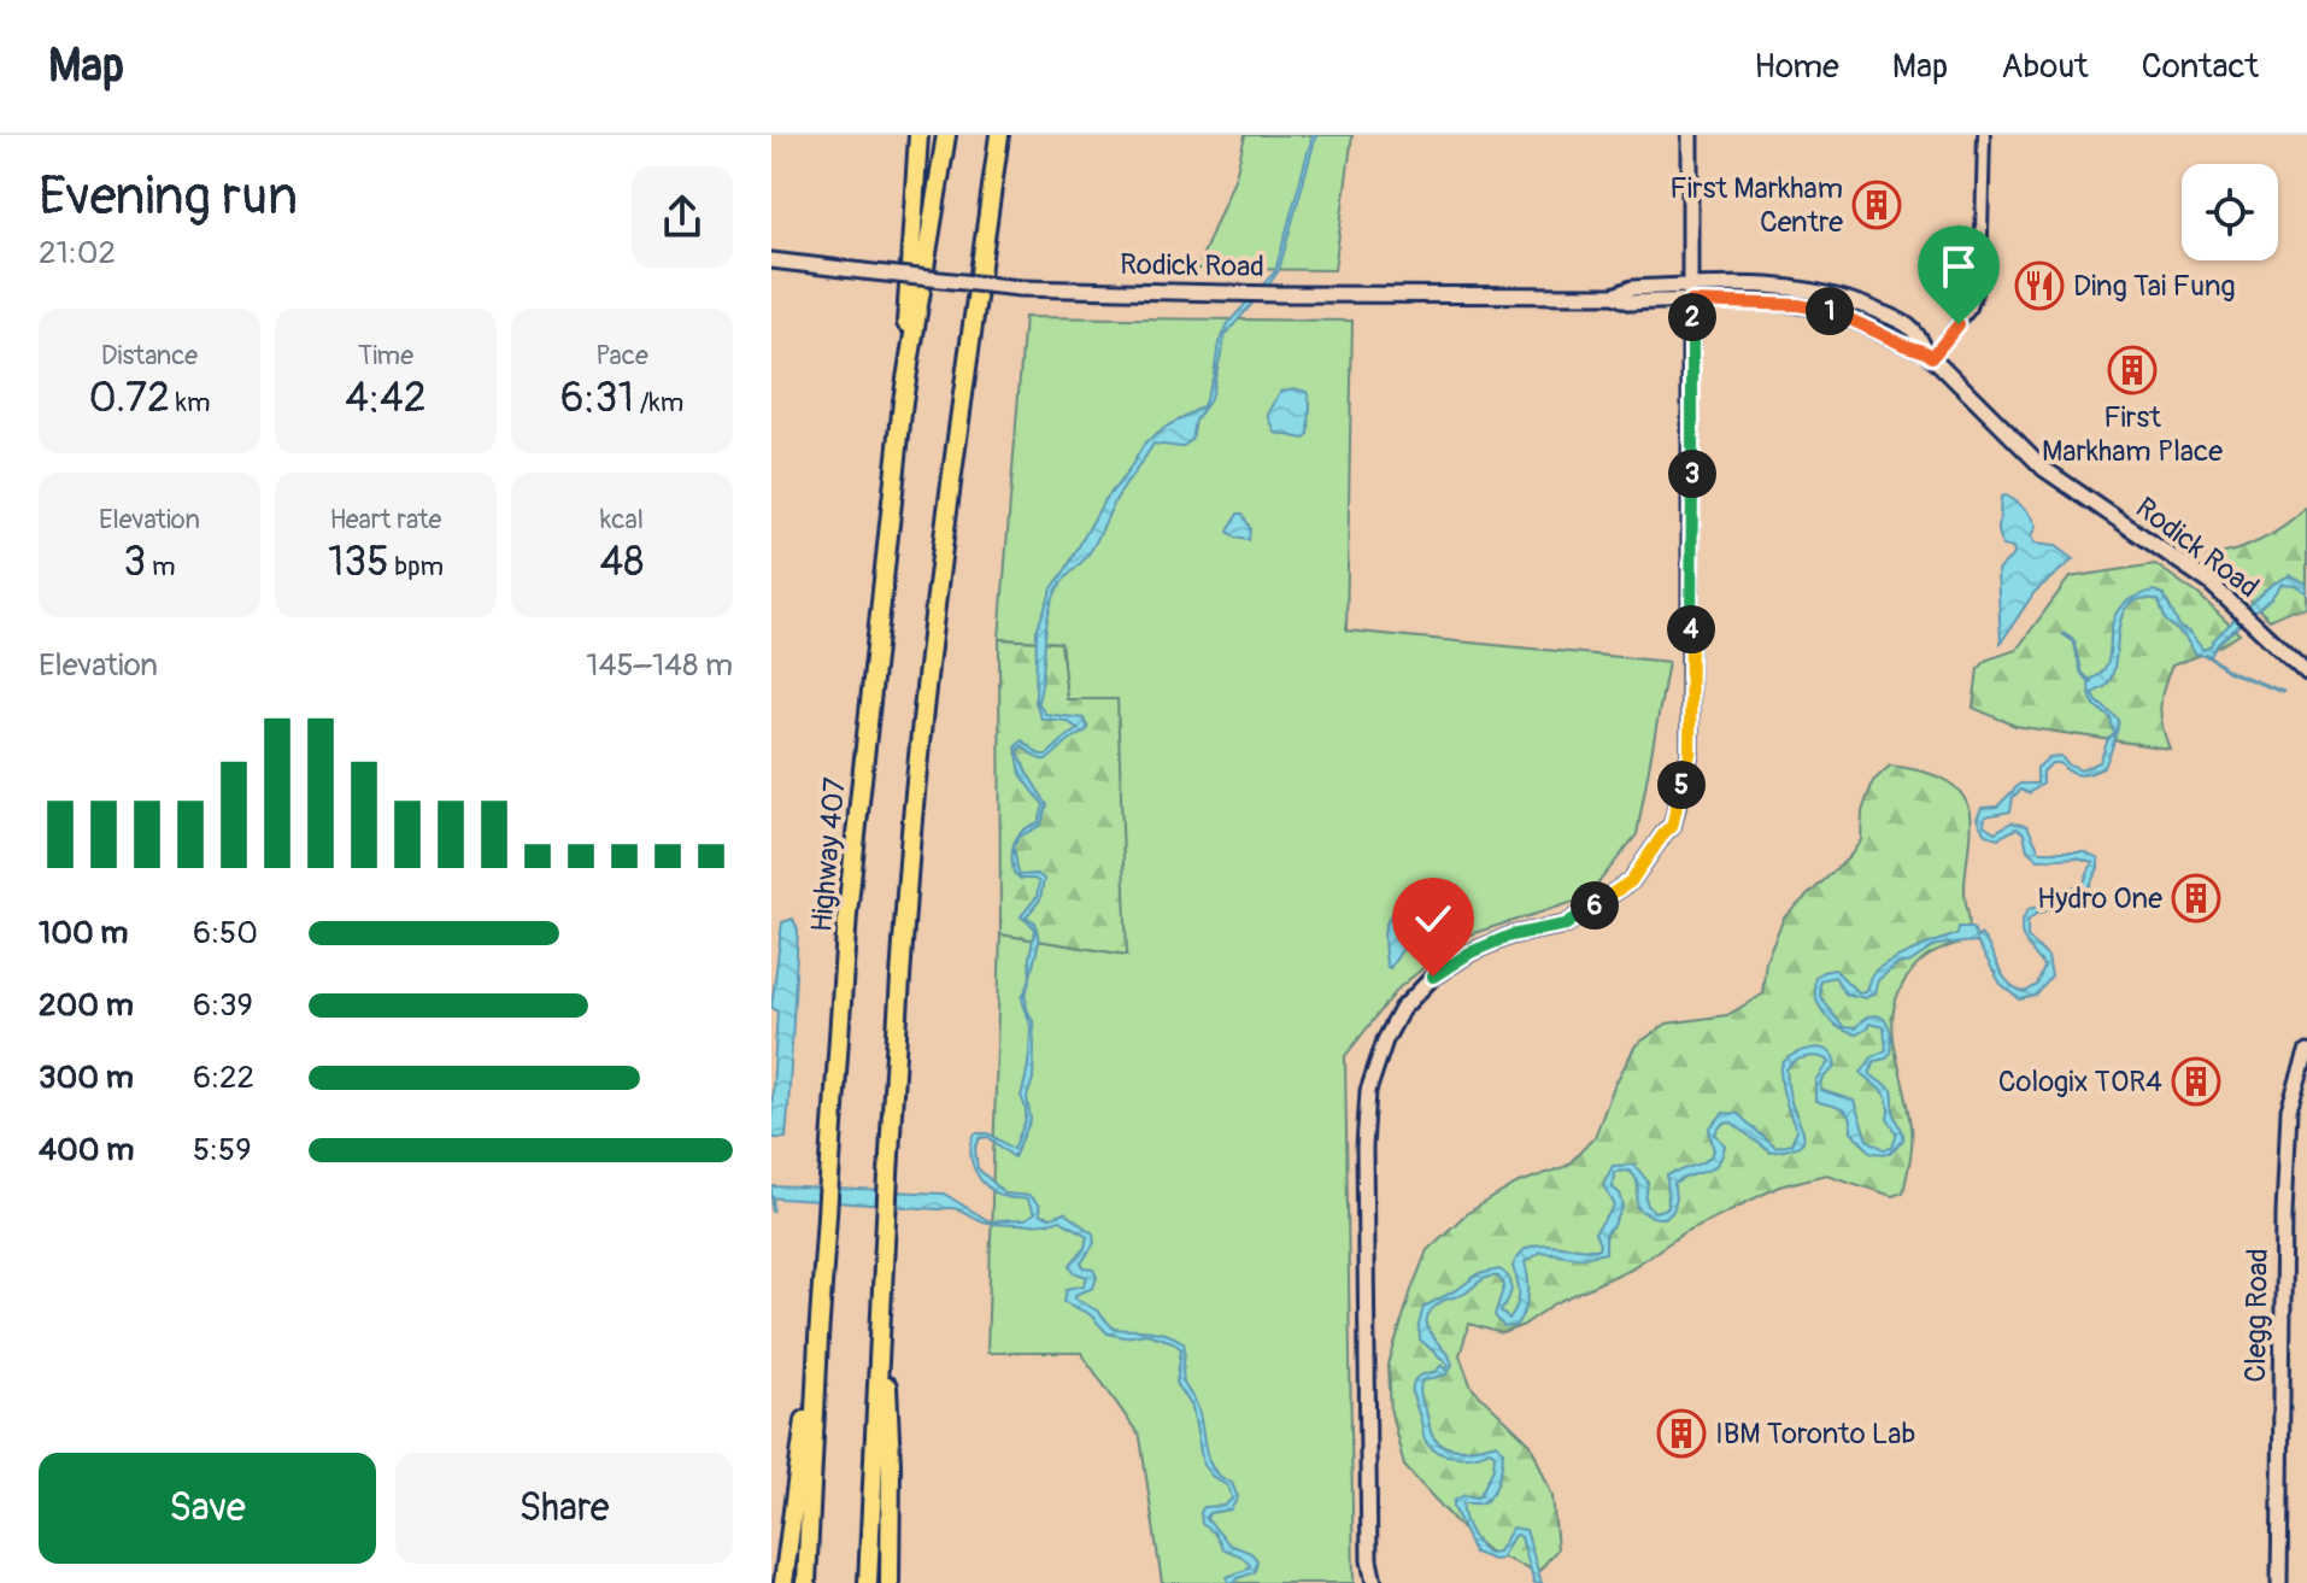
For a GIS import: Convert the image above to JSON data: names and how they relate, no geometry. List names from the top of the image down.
{
  "streets": {
    "highway": ["Highway 407"],
    "street": ["Rodick Road", "Clegg Road"]
  },
  "places": {
    "building": [
      "First Markham Centre",
      "First Markham Place",
      "Hydro One",
      "Cologix TOR4",
      "IBM Toronto Lab"
    ],
    "restaurant": ["Ding Tai Fung"]
  },
  "page": {
    "header": "Map",
    "nav": [
      "Home",
      "Map",
      "About",
      "Contact"
    ],
    "heading": ["Evening run", "21:02"],
    "pins": [
      "1",
      "2",
      "3",
      "4",
      "5",
      "6"
    ],
    "stats": [
      ["Distance", "0.72 km"],
      ["Time", "4:42"],
      ["Pace", "6:31 /km"],
      ["Elevation", "3 m"],
      ["Heart rate", "135 bpm"],
      ["kcal", "48"]
    ],
    "chart": ["Elevation", "145–148 m"],
    "list": [
      {
        "name": "100 m",
        "note": "6:50"
      },
      {
        "name": "200 m",
        "note": "6:39"
      },
      {
        "name": "300 m",
        "note": "6:22"
      },
      {
        "name": "400 m",
        "note": "5:59"
      }
    ],
    "buttons": ["Save", "Share"]
  }
}
